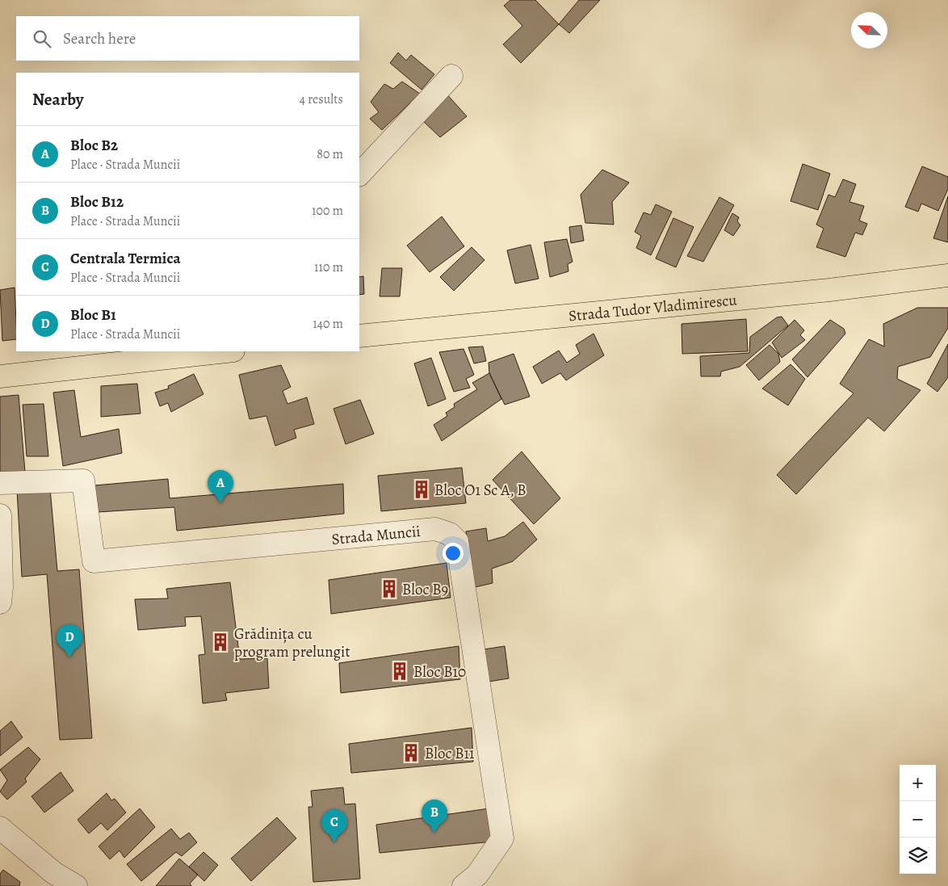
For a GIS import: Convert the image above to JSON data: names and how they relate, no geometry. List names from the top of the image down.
{
  "streets": {
    "main road": ["Strada Tudor Vladimirescu"],
    "street": ["Strada Muncii"]
  },
  "places": {
    "building": [
      "Bloc O1 Sc A, B",
      "Bloc B9",
      "Grădinița cu program prelungit",
      "Bloc B10",
      "Bloc B11"
    ]
  },
  "north": "top left",
  "page": {
    "search": "Search here",
    "heading": ["Nearby", "4 results"],
    "list": [
      {
        "mark": "A",
        "name": "Bloc B2",
        "note": "Place · Strada Muncii",
        "value": "80 m"
      },
      {
        "mark": "B",
        "name": "Bloc B12",
        "note": "Place · Strada Muncii",
        "value": "100 m"
      },
      {
        "mark": "C",
        "name": "Centrala Termica",
        "note": "Place · Strada Muncii",
        "value": "110 m"
      },
      {
        "mark": "D",
        "name": "Bloc B1",
        "note": "Place · Strada Muncii",
        "value": "140 m"
      }
    ],
    "pins": [
      "A",
      "D",
      "B",
      "C"
    ],
    "map_buttons": ["+", "−"]
  }
}
